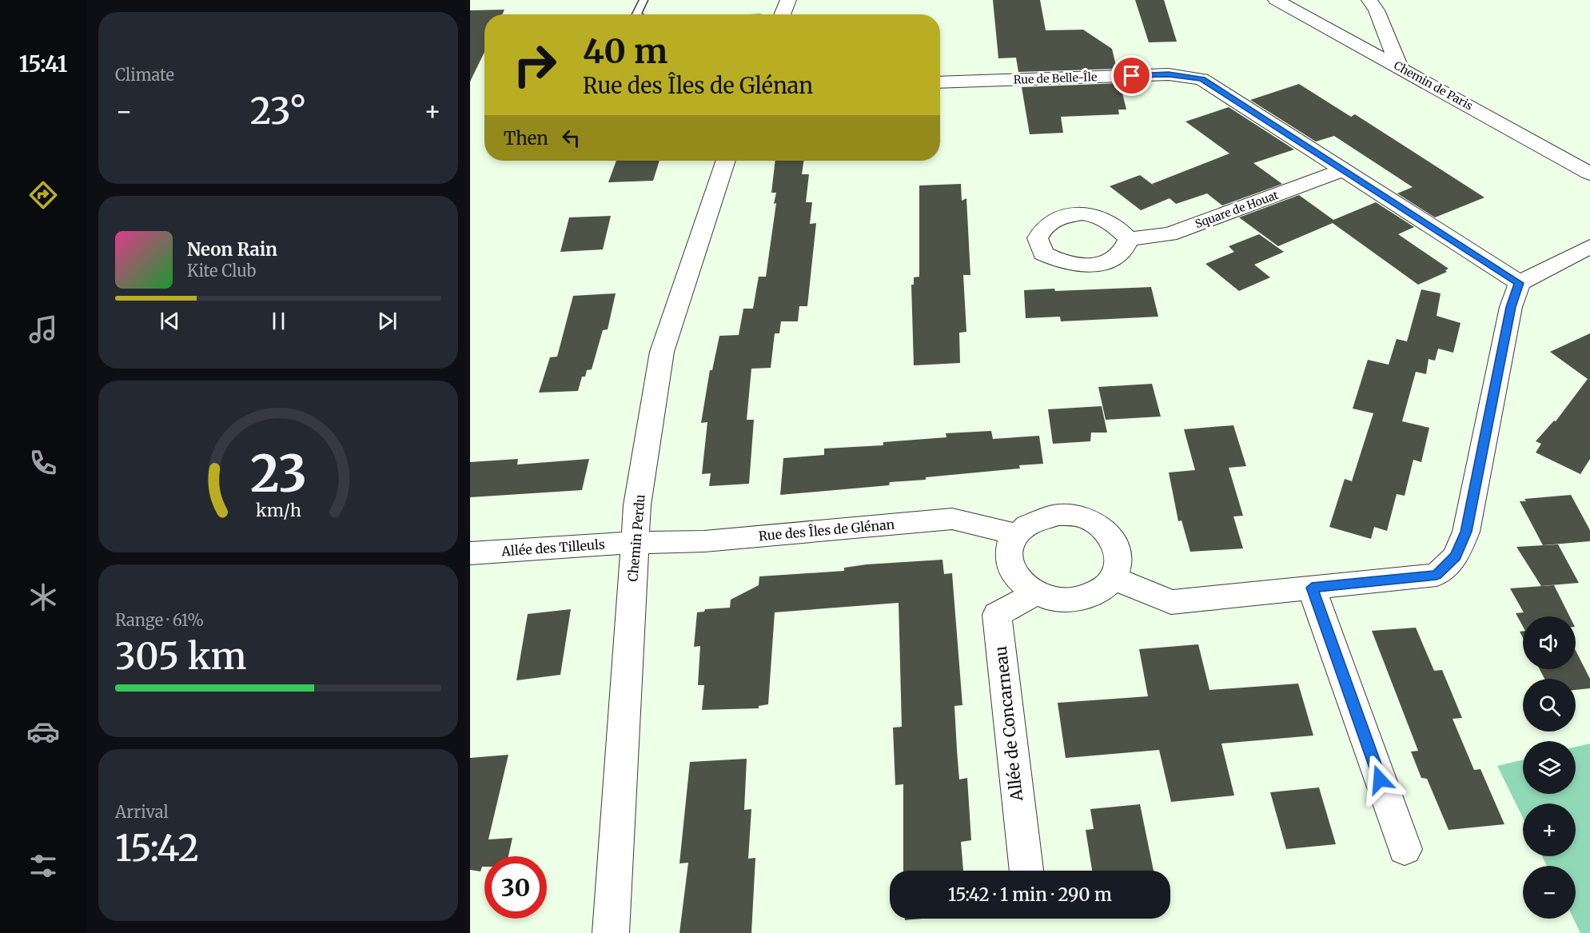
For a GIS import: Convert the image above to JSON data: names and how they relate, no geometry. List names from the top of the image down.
{
  "streets": {
    "street": [
      "Rue de Belle-Île",
      "Chemin de Paris",
      "Square de Houat",
      "Rue des Îles de Glénan",
      "Chemin Perdu",
      "Allée des Tilleuls",
      "Allée de Concarneau"
    ]
  },
  "crossings": [
    ["Rue de Belle-Île", "Square de Houat"],
    ["Rue des Îles de Glénan", "Chemin Perdu"],
    ["Rue des Îles de Glénan", "Allée des Tilleuls"],
    ["Rue des Îles de Glénan", "Allée de Concarneau"],
    ["Chemin Perdu", "Allée des Tilleuls"]
  ],
  "page": {
    "tabs": "15:41",
    "tile": [
      "Climate",
      ["Range · 61%", "305 km"],
      ["Arrival", "15:42"]
    ],
    "turn": ["40 m", "Rue des Îles de Glénan"],
    "heat": ["−", "23°", "+"],
    "then": "Then",
    "song": ["Neon Rain", "Kite Club"],
    "map_buttons": ["+", "−"],
    "limit": "30",
    "trip": "15:42 · 1 min · 290 m",
    "gauge": ["23", "km/h"]
  }
}
